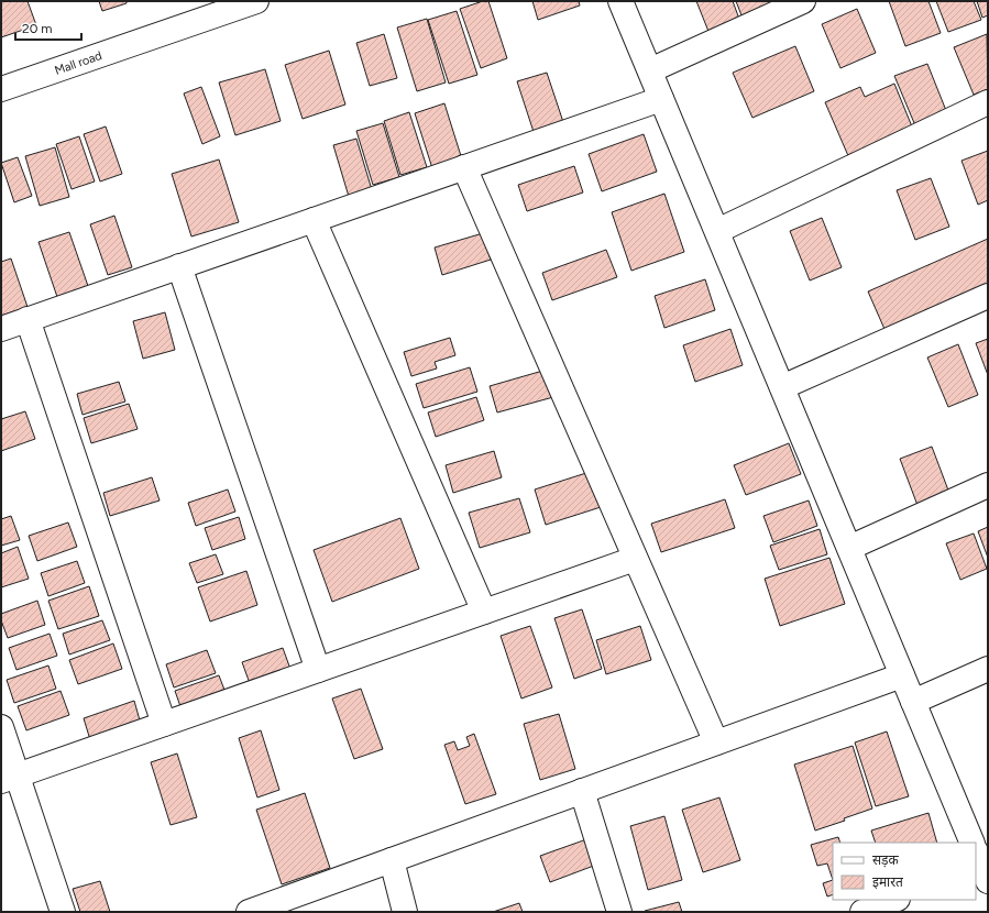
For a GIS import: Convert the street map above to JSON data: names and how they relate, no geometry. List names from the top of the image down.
{
  "streets": {
    "street": ["Mall road"]
  },
  "legend": ["सड़क", "इमारत"],
  "scale_bar": "20 m"
}
